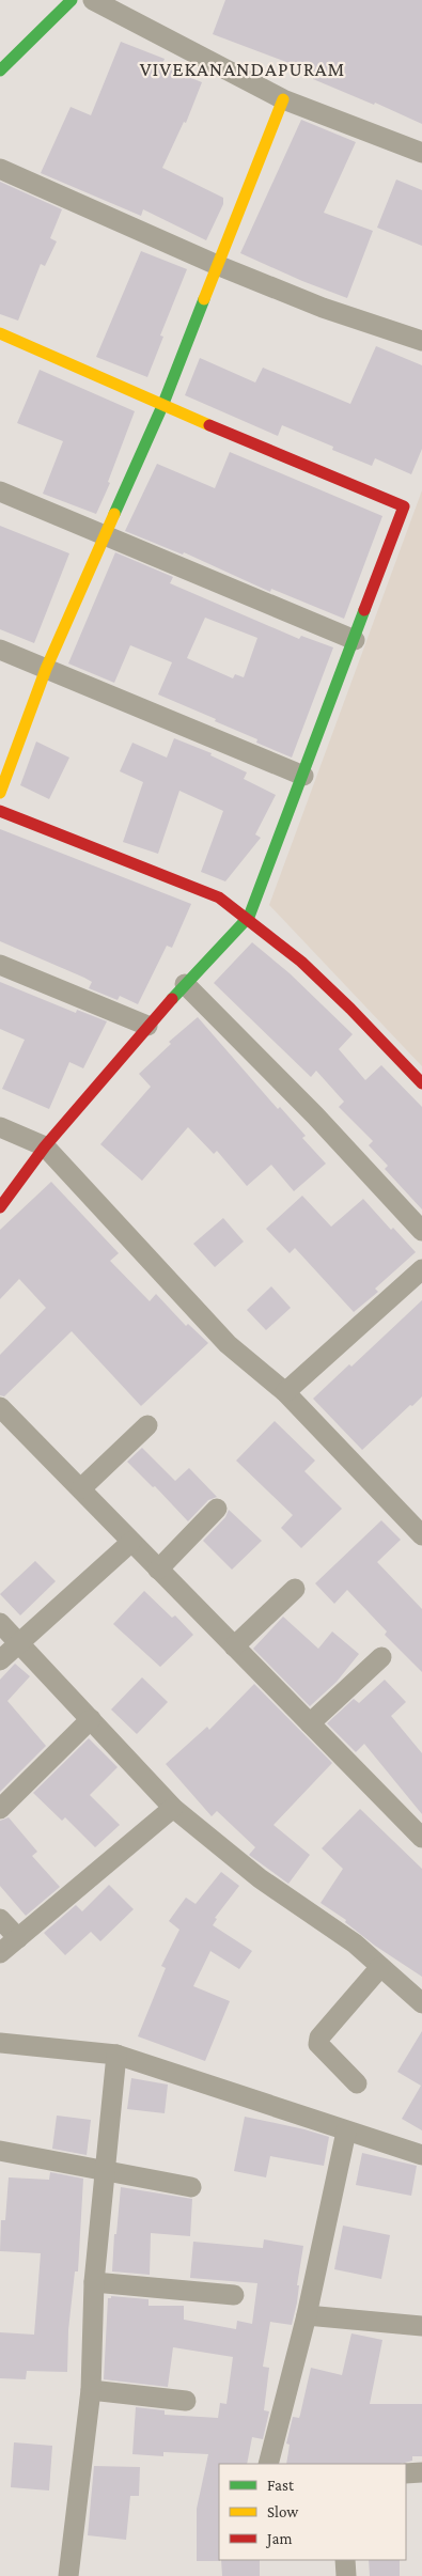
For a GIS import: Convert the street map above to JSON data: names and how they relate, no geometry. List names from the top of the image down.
{
  "districts": ["VIVEKANANDAPURAM"],
  "legend": ["Fast", "Slow", "Jam"]
}
